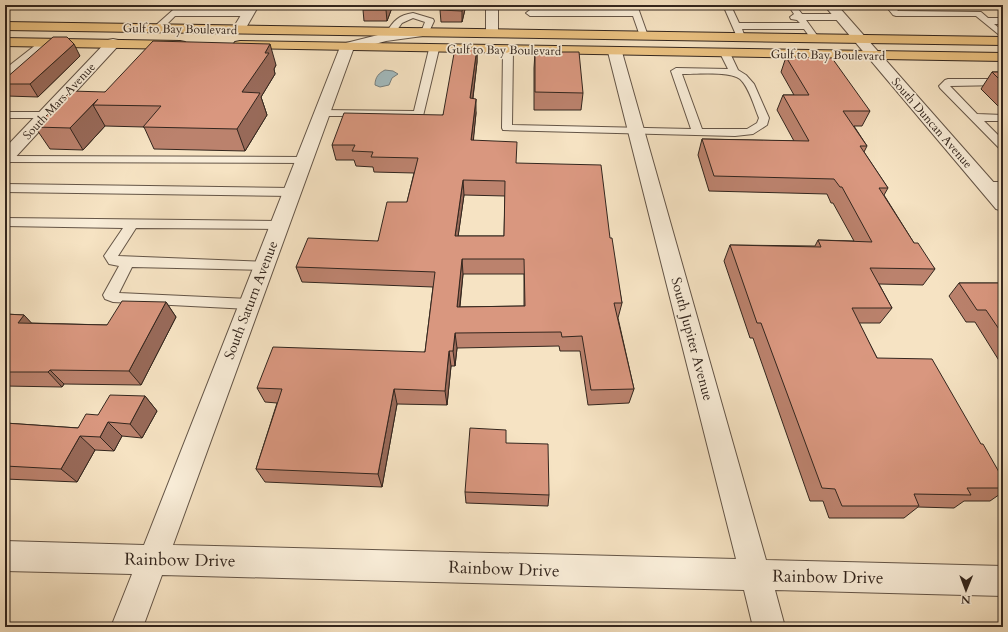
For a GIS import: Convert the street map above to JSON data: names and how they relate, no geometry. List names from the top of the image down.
{
  "streets": {
    "main road": ["Gulf to Bay Boulevard"],
    "street": [
      "South Mars Avenue",
      "South Duncan Avenue",
      "South Saturn Avenue",
      "South Jupiter Avenue",
      "Rainbow Drive"
    ]
  },
  "crossings": [
    ["Gulf to Bay Boulevard", "South Mars Avenue"],
    ["Gulf to Bay Boulevard", "South Duncan Avenue"],
    ["Gulf to Bay Boulevard", "South Saturn Avenue"],
    ["Gulf to Bay Boulevard", "South Jupiter Avenue"],
    ["South Saturn Avenue", "Rainbow Drive"],
    ["South Jupiter Avenue", "Rainbow Drive"]
  ],
  "north": "bottom"
}
